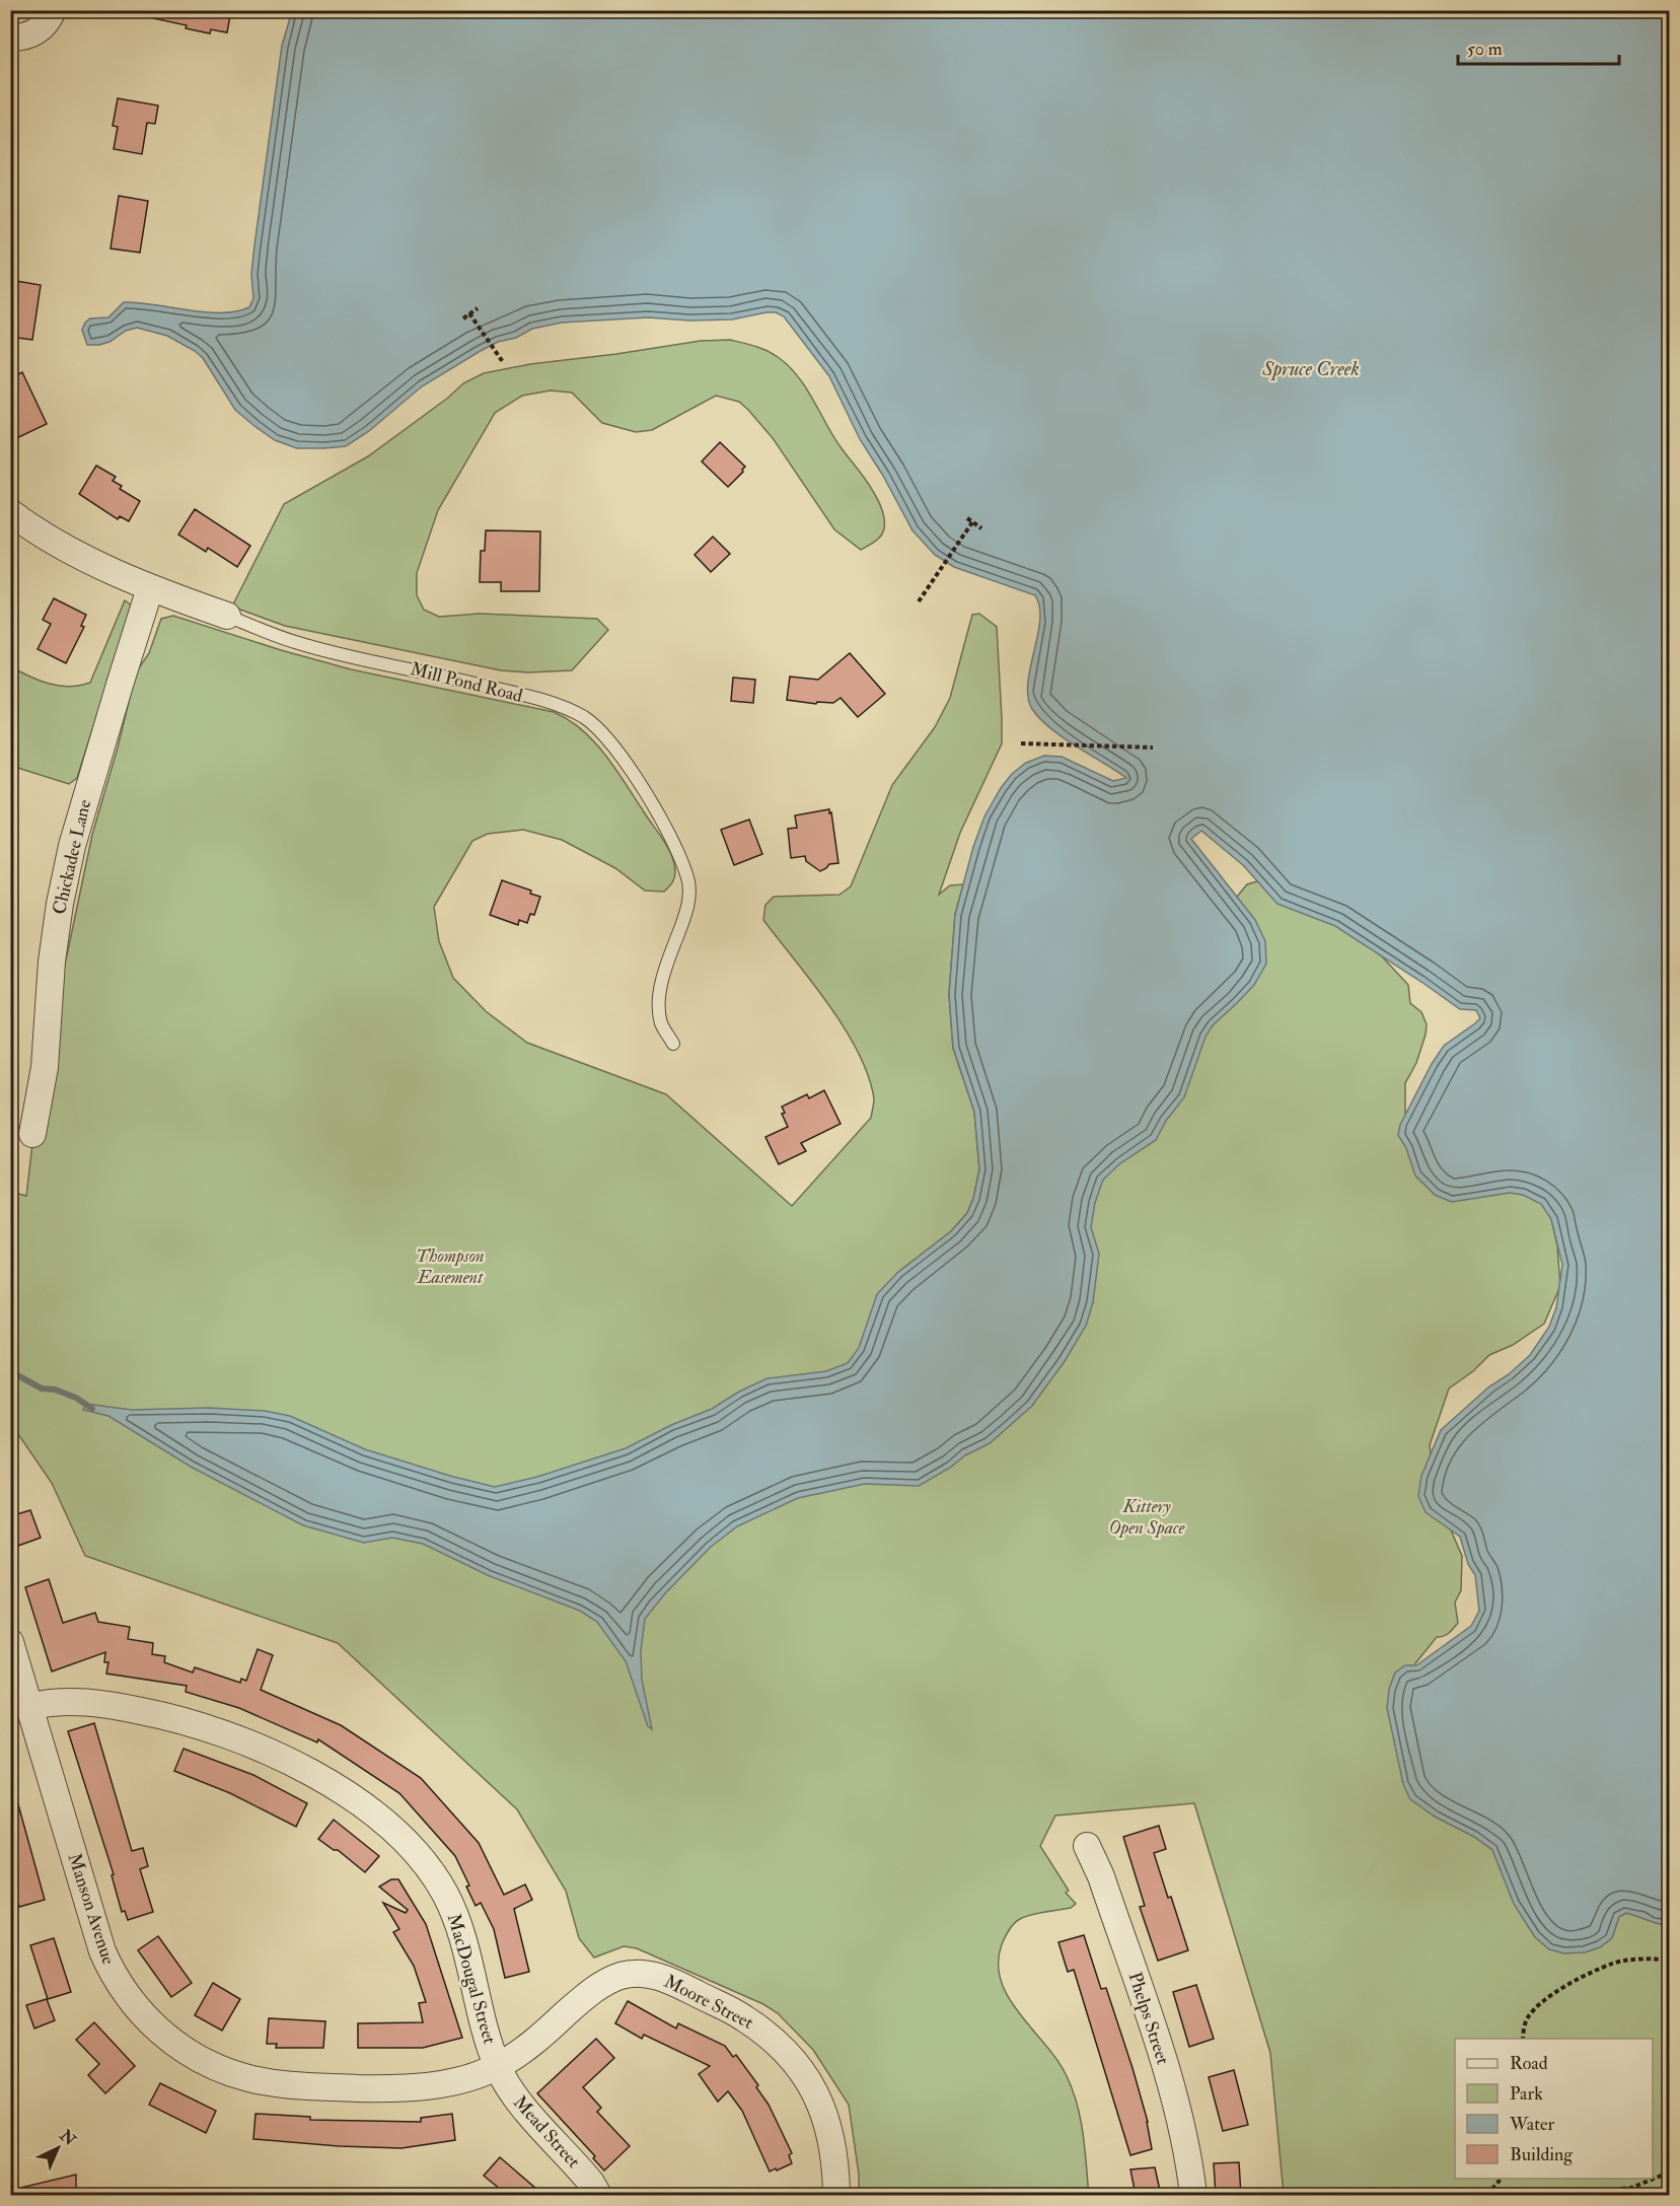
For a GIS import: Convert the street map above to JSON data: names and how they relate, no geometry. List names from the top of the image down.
{
  "streets": {
    "street": [
      "Mill Pond Road",
      "Chickadee Lane",
      "Manson Avenue",
      "MacDougal Street",
      "Moore Street",
      "Phelps Street",
      "Mead Street"
    ]
  },
  "crossings": [
    ["Mill Pond Road", "Chickadee Lane"],
    ["Manson Avenue", "MacDougal Street"],
    ["Manson Avenue", "Moore Street"],
    ["Manson Avenue", "Mead Street"],
    ["MacDougal Street", "Moore Street"],
    ["MacDougal Street", "Mead Street"],
    ["Moore Street", "Mead Street"]
  ],
  "water": ["Spruce Creek"],
  "parks": ["Thompson Easement", "Kittery Open Space"],
  "legend": [
    "Road",
    "Park",
    "Water",
    "Building"
  ],
  "scale_bar": "50 m",
  "north": "top right"
}
